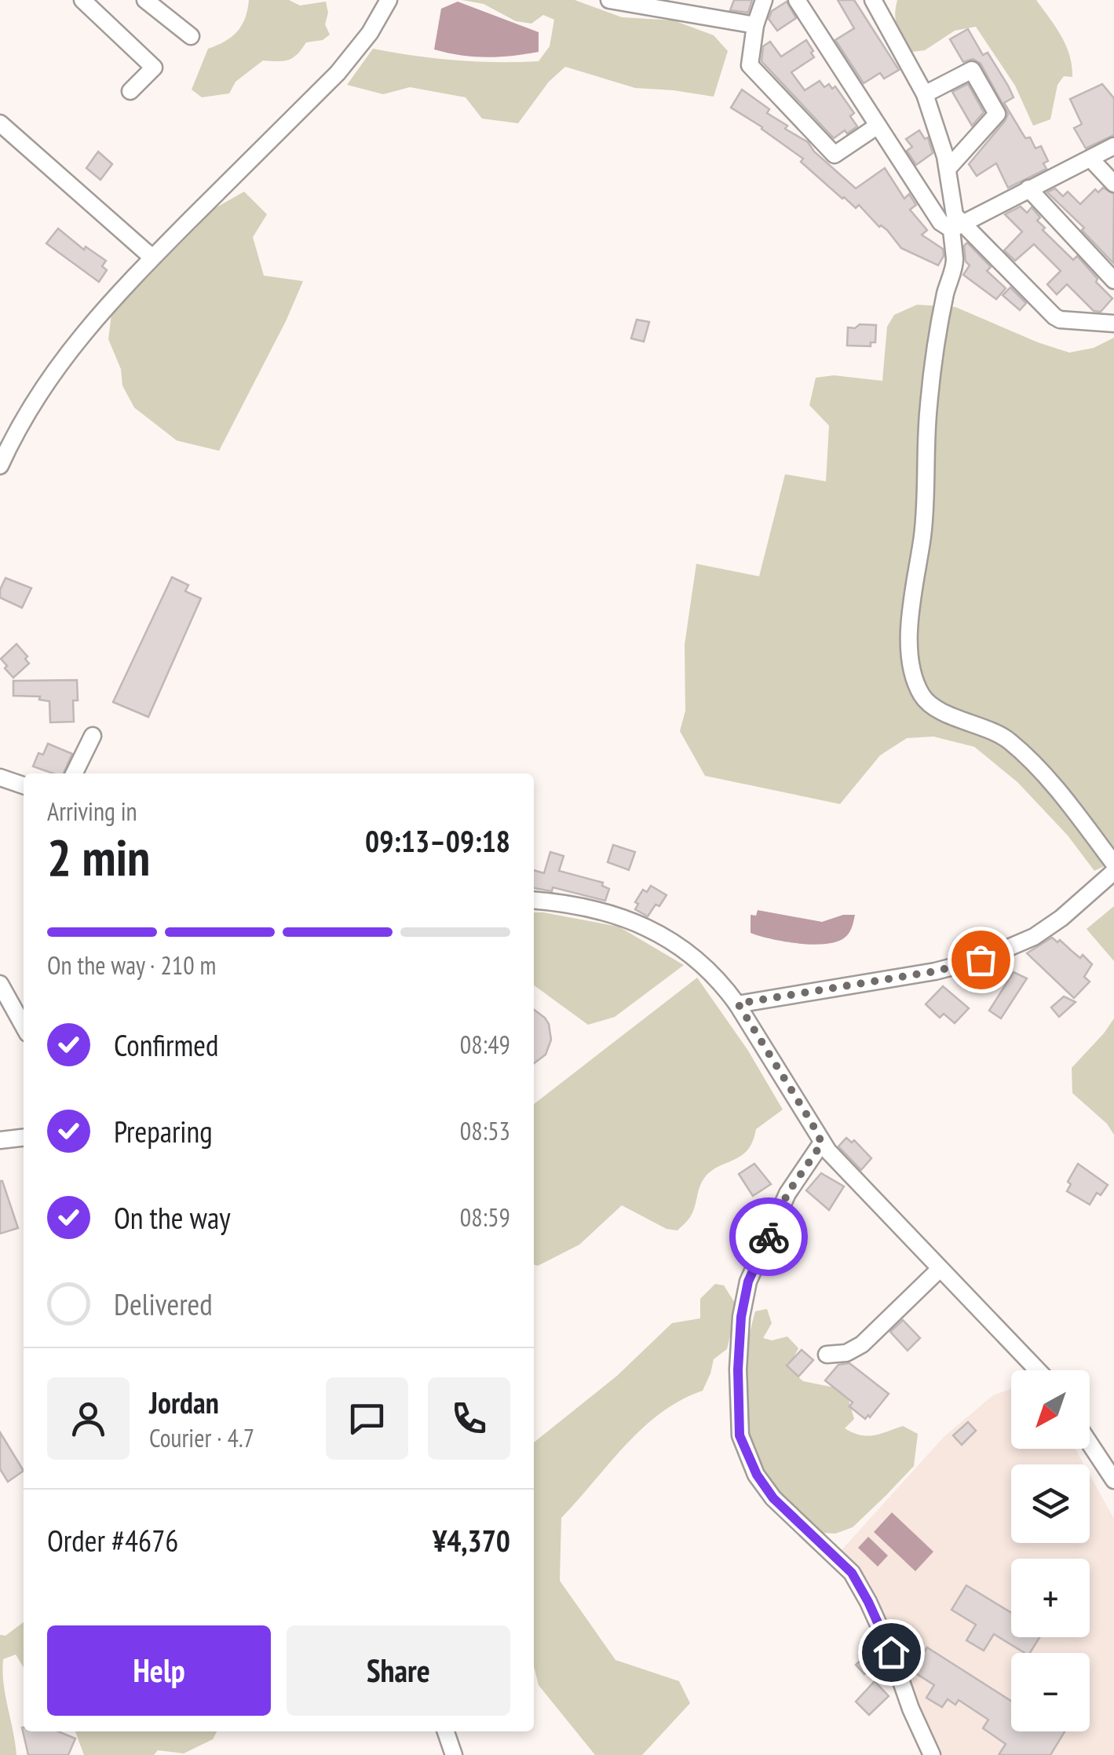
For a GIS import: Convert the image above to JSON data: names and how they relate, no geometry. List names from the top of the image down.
{
  "north": "bottom left",
  "page": {
    "heading": ["2 min", "Arriving in", "09:13–09:18"],
    "panel": [
      "Jordan",
      "Courier · 4.7",
      "Order #4676",
      "¥4,370"
    ],
    "bar": "On the way · 210 m",
    "list": [
      ["Confirmed", "08:49"],
      ["Preparing", "08:53"],
      ["On the way", "08:59"],
      "Delivered"
    ],
    "map_buttons": ["+", "−"],
    "buttons": ["Help", "Share"]
  }
}
